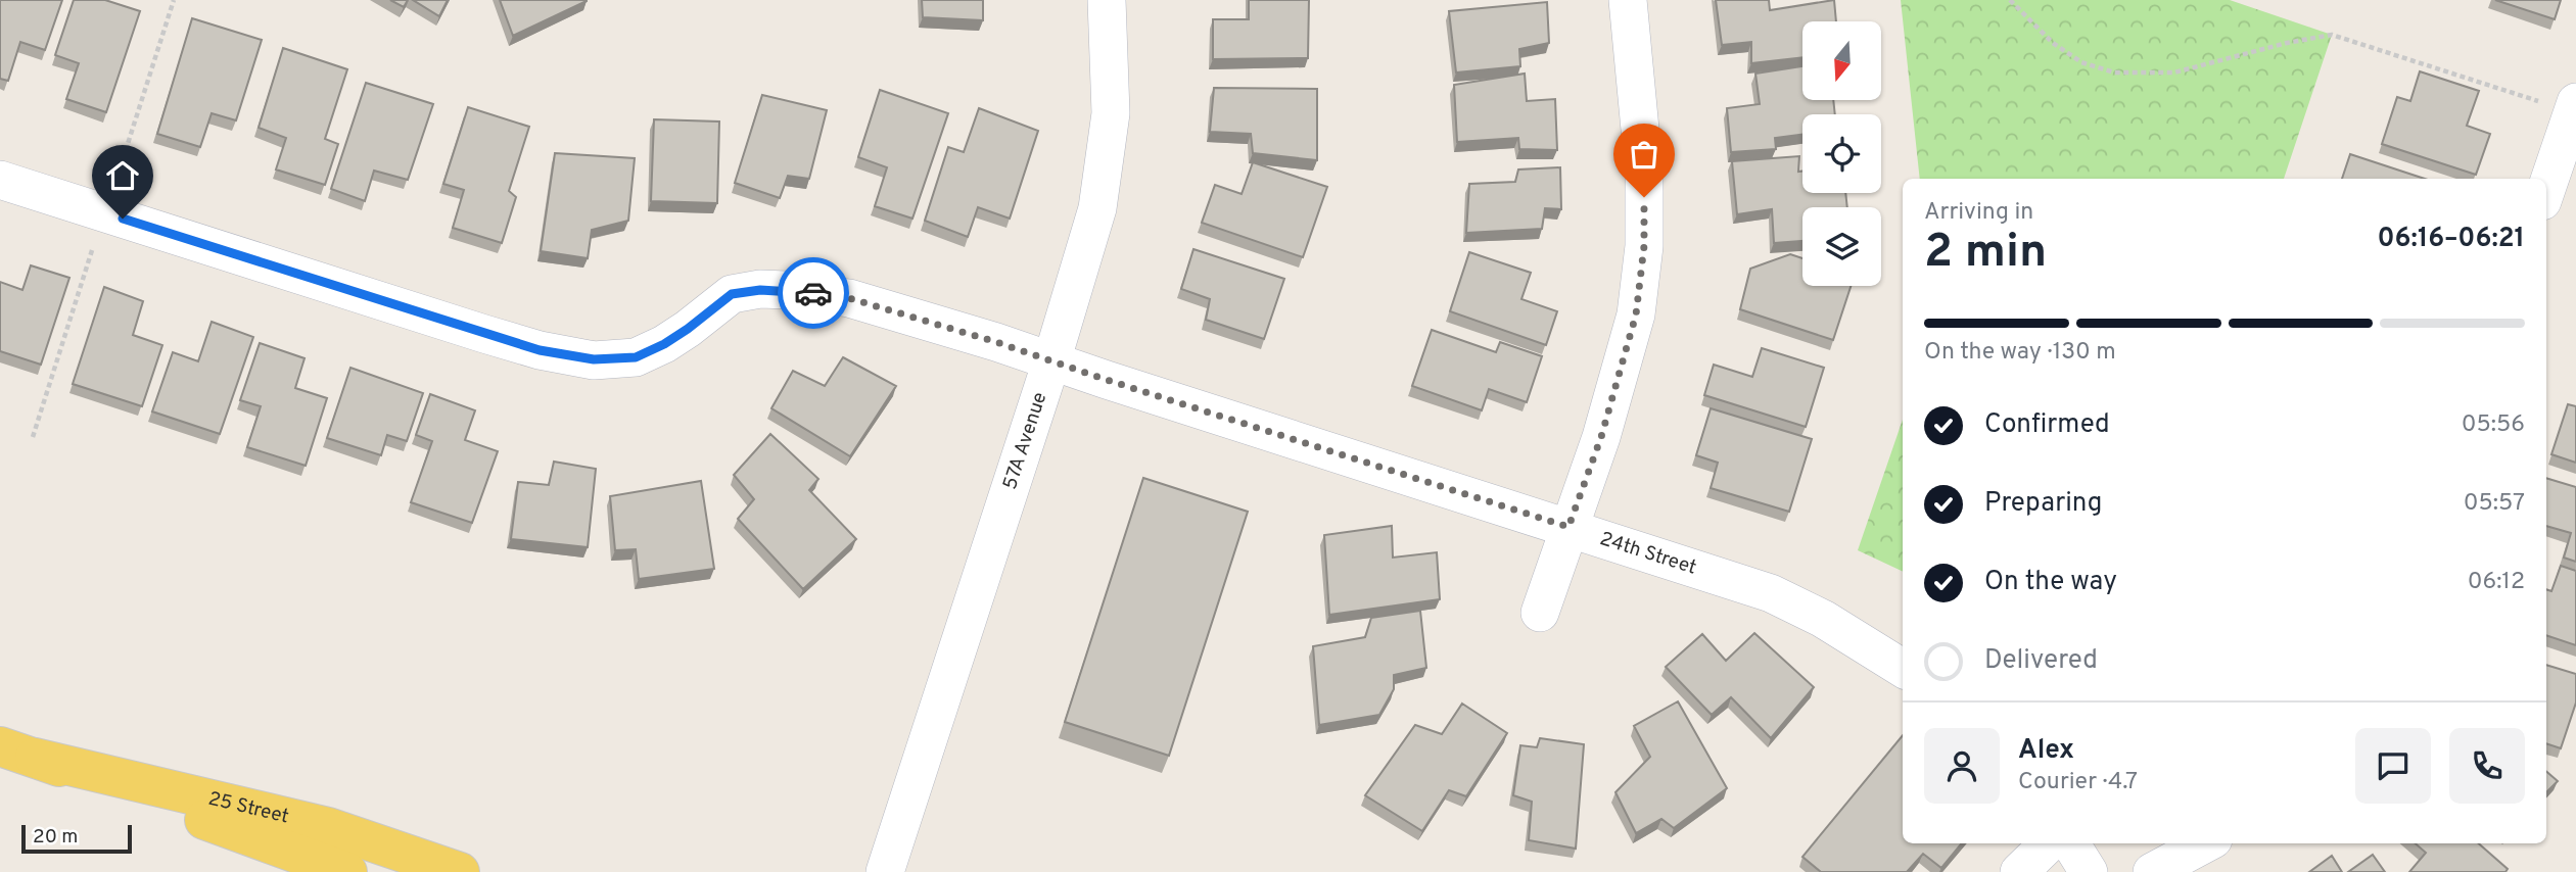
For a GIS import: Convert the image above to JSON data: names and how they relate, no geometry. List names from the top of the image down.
{
  "streets": {
    "main road": ["25 Street"],
    "street": ["57A Avenue", "24th Street"]
  },
  "crossings": [
    ["57A Avenue", "24th Street"]
  ],
  "scale_bar": "20 m",
  "north": "bottom",
  "page": {
    "heading": ["2 min", "Arriving in", "06:16–06:21"],
    "panel": ["Alex", "Courier · 4.7"],
    "bar": "On the way · 130 m",
    "list": [
      ["Confirmed", "05:56"],
      ["Preparing", "05:57"],
      ["On the way", "06:12"],
      "Delivered"
    ],
    "scale": "20 m"
  }
}
